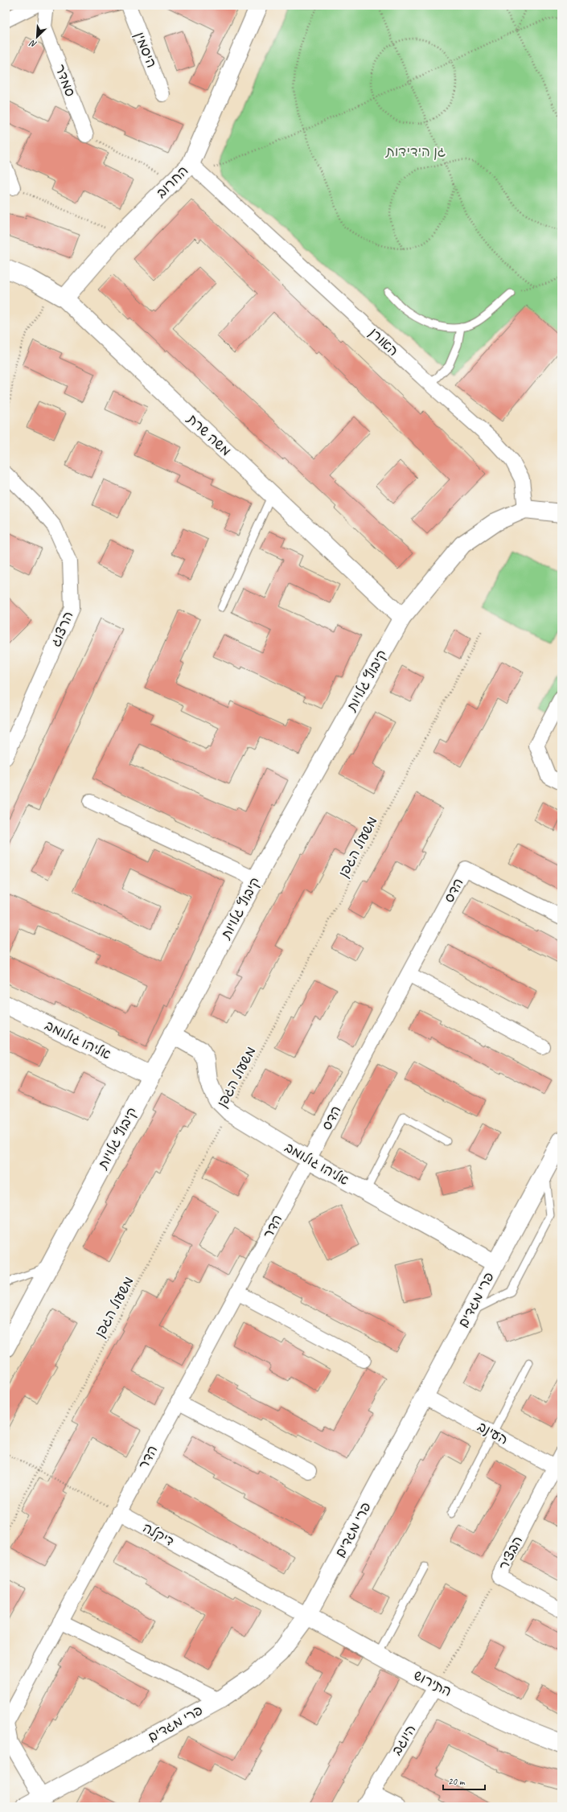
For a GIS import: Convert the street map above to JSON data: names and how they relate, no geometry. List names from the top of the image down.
{
  "streets": {
    "street": [
      "היסמין",
      "סמדר",
      "החרוב",
      "האורן",
      "משה שרת",
      "הרצוג",
      "קיבוץ גלויות",
      "הדס",
      "אליהו גולומב",
      "הדר",
      "פרי מגדים",
      "העינב",
      "דיקלה",
      "הבציר",
      "התירוש",
      "היוגב"
    ],
    "path": ["משעול הגפן"]
  },
  "crossings": [
    ["החרוב", "האורן"],
    ["החרוב", "משה שרת"],
    ["האורן", "קיבוץ גלויות"],
    ["משה שרת", "קיבוץ גלויות"],
    ["קיבוץ גלויות", "אליהו גולומב"],
    ["משעול הגפן", "אליהו גולומב"],
    ["הדס", "אליהו גולומב"],
    ["הדס", "הדר"],
    ["אליהו גולומב", "הדר"],
    ["אליהו גולומב", "פרי מגדים"],
    ["הדר", "דיקלה"],
    ["פרי מגדים", "העינב"],
    ["פרי מגדים", "דיקלה"],
    ["פרי מגדים", "התירוש"],
    ["העינב", "הבציר"],
    ["דיקלה", "התירוש"],
    ["התירוש", "היוגב"]
  ],
  "parks": ["גן הידידות"],
  "scale_bar": "20 m",
  "north": "bottom left"
}
